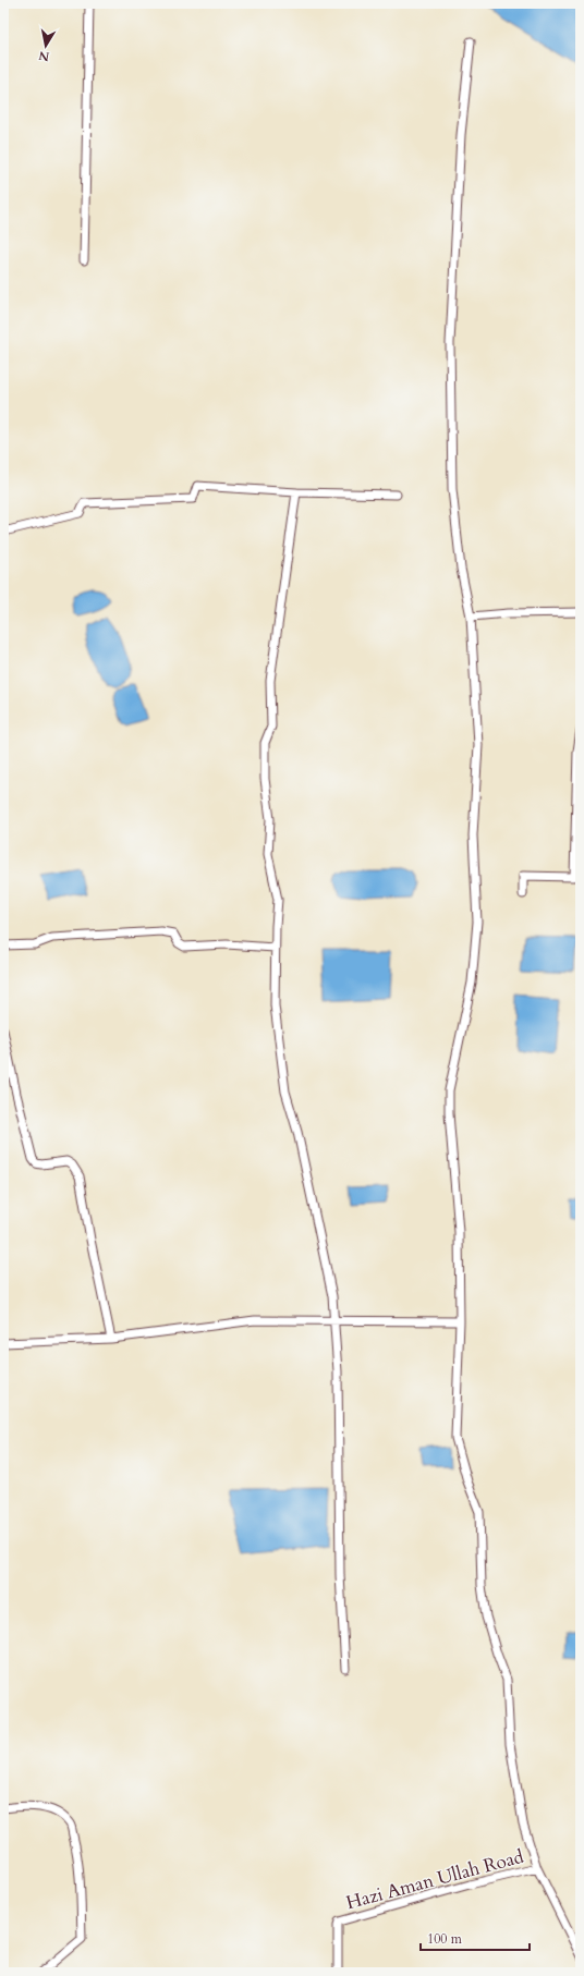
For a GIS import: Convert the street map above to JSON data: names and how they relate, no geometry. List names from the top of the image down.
{
  "streets": {
    "street": ["Hazi Aman Ullah Road"]
  },
  "scale_bar": "100 m",
  "north": "bottom"
}
